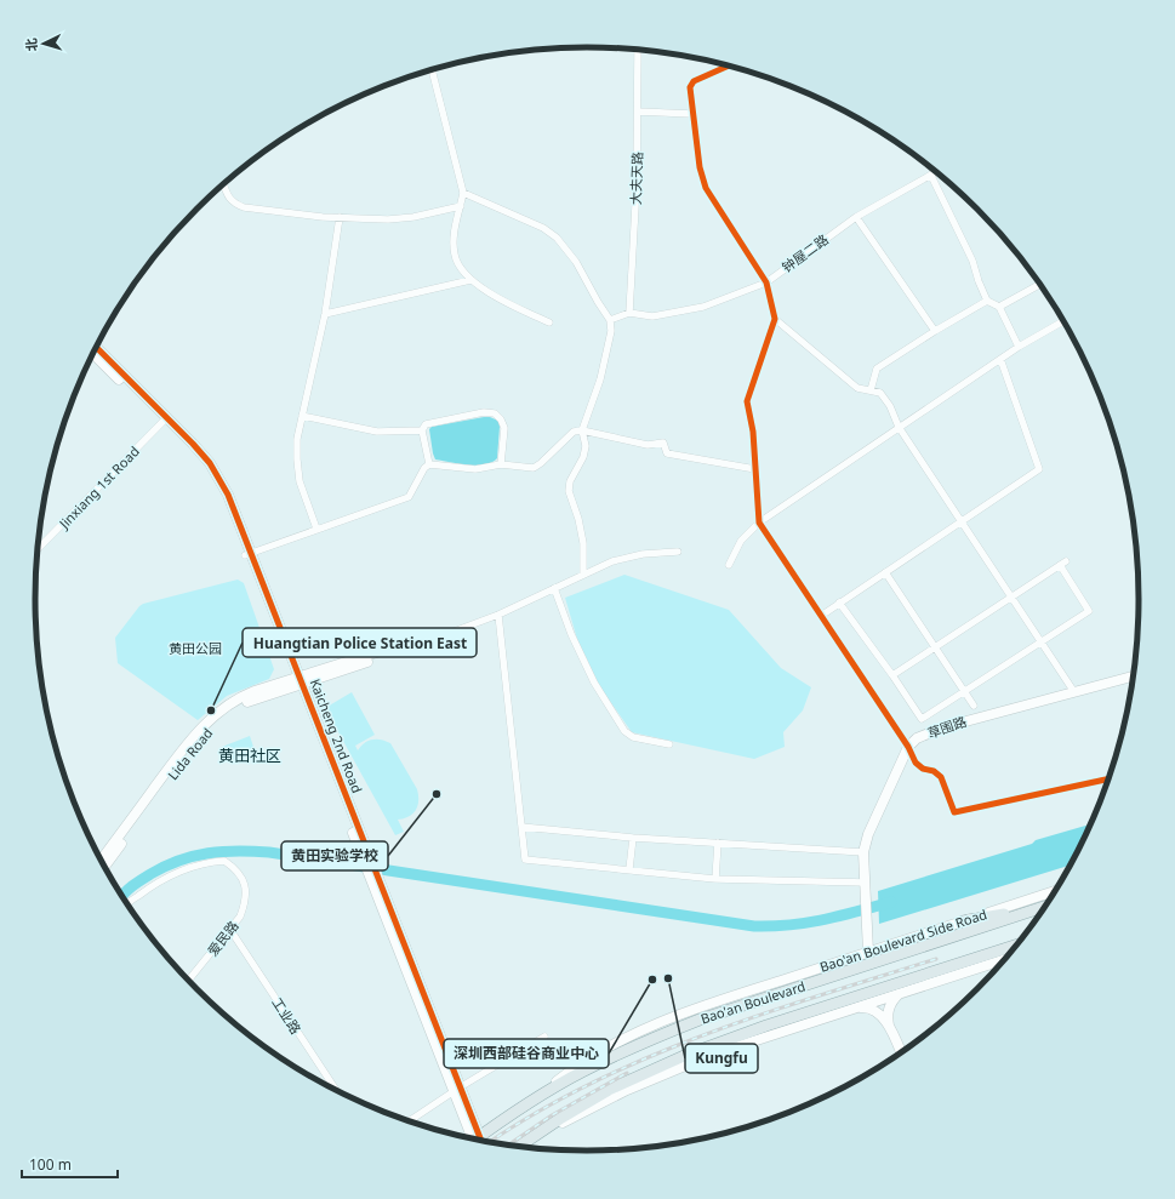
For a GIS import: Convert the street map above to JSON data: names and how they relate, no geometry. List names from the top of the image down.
{
  "streets": {
    "main road": ["Bao'an Boulevard"],
    "street": [
      "大夫天路",
      "钟屋二路",
      "Jinxiang 1st Road",
      "草围路",
      "Kaicheng 2nd Road",
      "Lida Road",
      "爱民路",
      "Bao'an Boulevard Side Road",
      "工业路"
    ]
  },
  "crossings": [
    ["大夫天路", "钟屋二路"],
    ["Jinxiang 1st Road", "Kaicheng 2nd Road"],
    ["Kaicheng 2nd Road", "Lida Road"],
    ["爱民路", "工业路"],
    ["Bao'an Boulevard Side Road", "Bao'an Boulevard"]
  ],
  "districts": ["黄田社区"],
  "parks": ["黄田公园"],
  "places": [
    "Huangtian Police Station East",
    "黄田实验学校",
    "Kungfu",
    "深圳西部硅谷商业中心"
  ],
  "scale_bar": "100 m",
  "north": "left"
}
